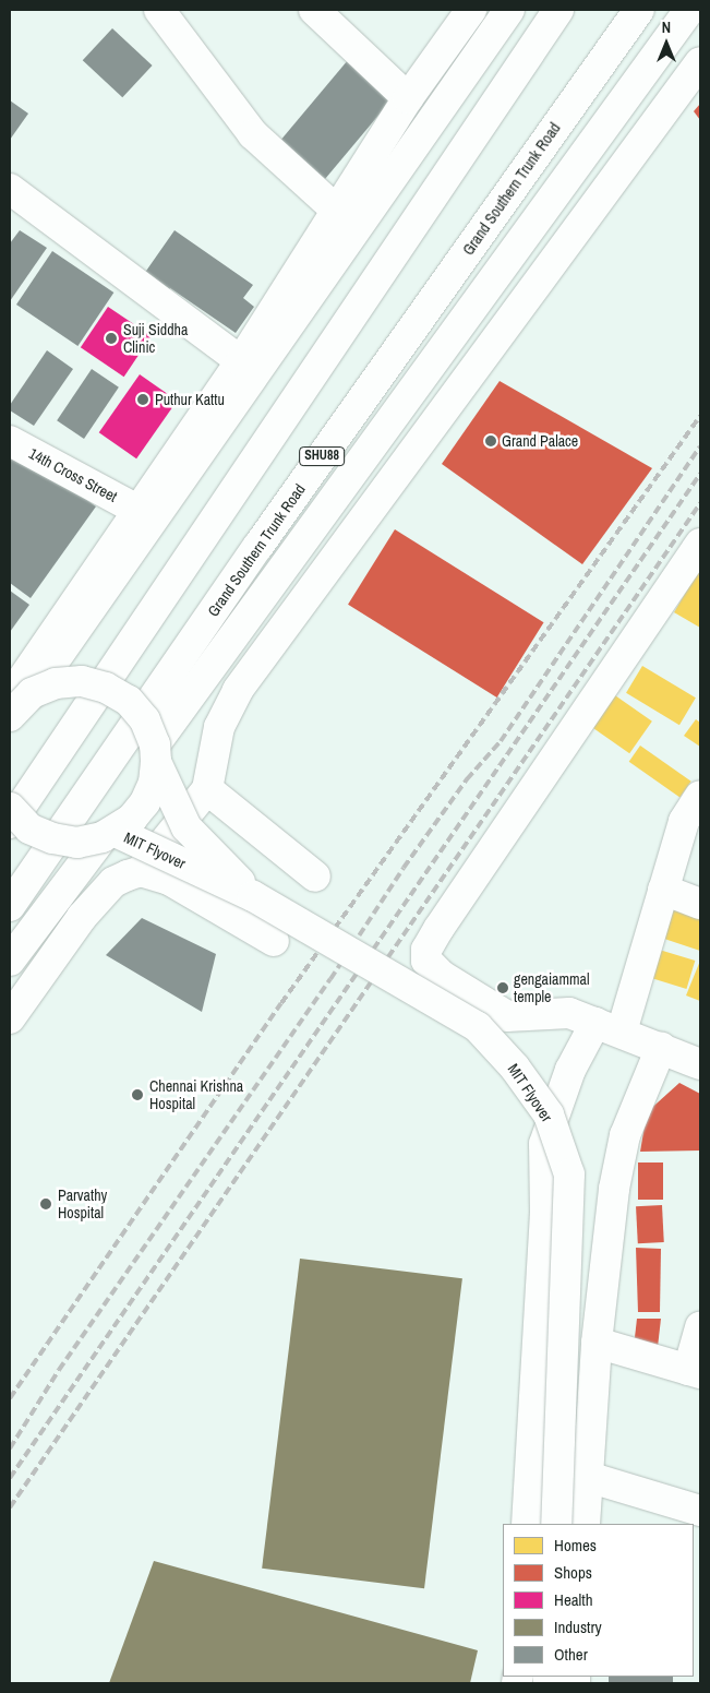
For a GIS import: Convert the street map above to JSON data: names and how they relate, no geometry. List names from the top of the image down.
{
  "streets": {
    "street": [
      "Grand Southern Trunk Road",
      "SHU88",
      "14th Cross Street",
      "MIT Flyover"
    ]
  },
  "places": [
    "Suji Siddha Clinic",
    "Puthur Kattu",
    "Grand Palace",
    "gengaiammal temple",
    "Chennai Krishna Hospital",
    "Parvathy Hospital"
  ],
  "legend": [
    "Homes",
    "Shops",
    "Health",
    "Industry",
    "Other"
  ],
  "north": "top"
}
